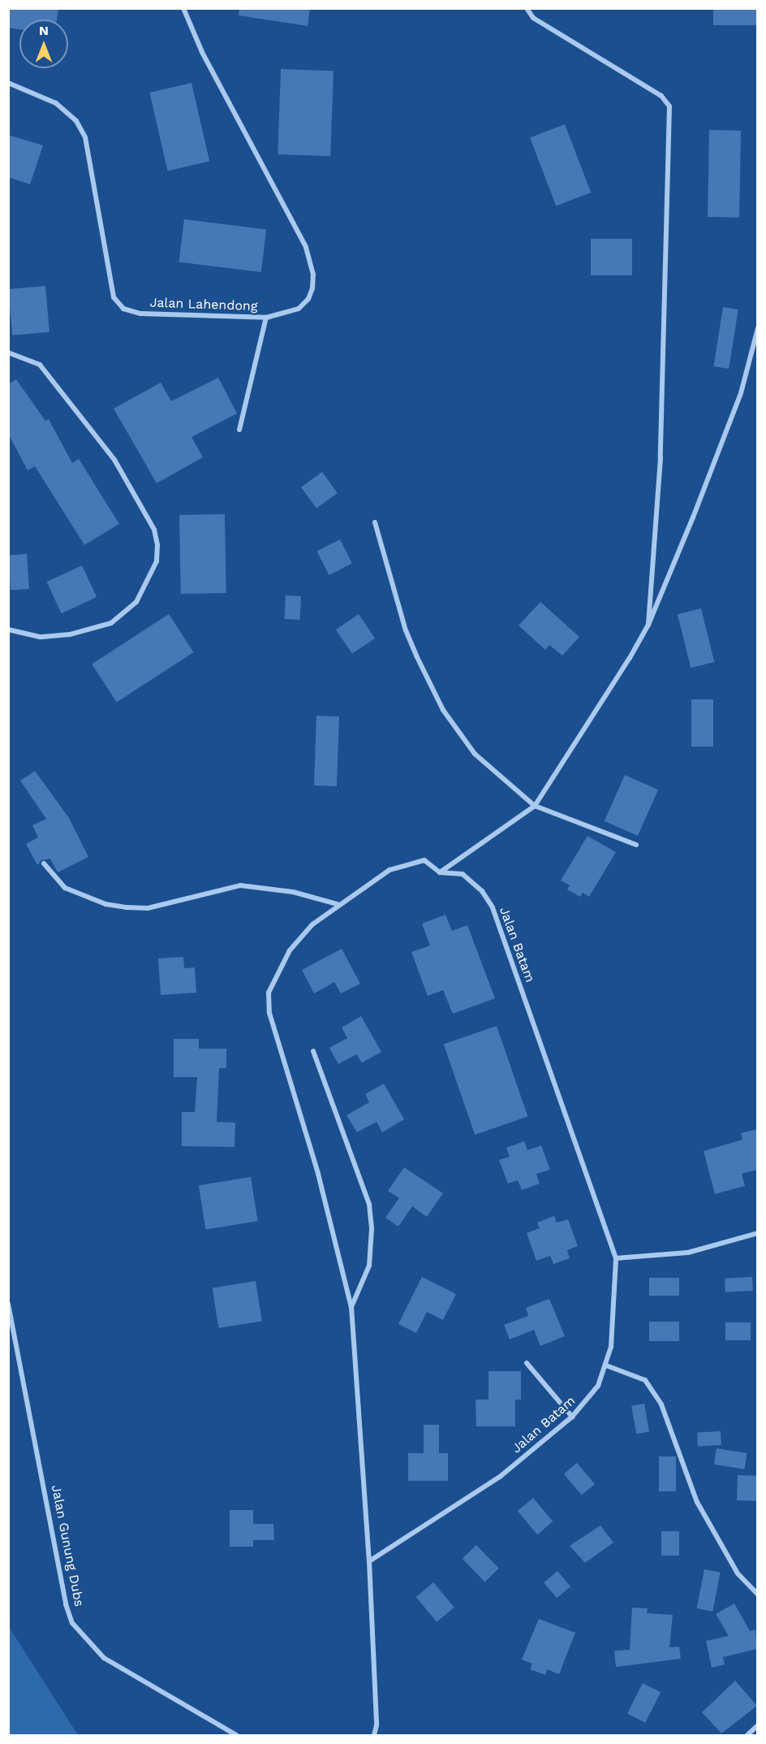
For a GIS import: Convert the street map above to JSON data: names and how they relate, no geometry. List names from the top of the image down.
{
  "streets": {
    "street": ["Jalan Lahendong", "Jalan Batam", "Jalan Gunung Dubs"]
  },
  "north": "top"
}
